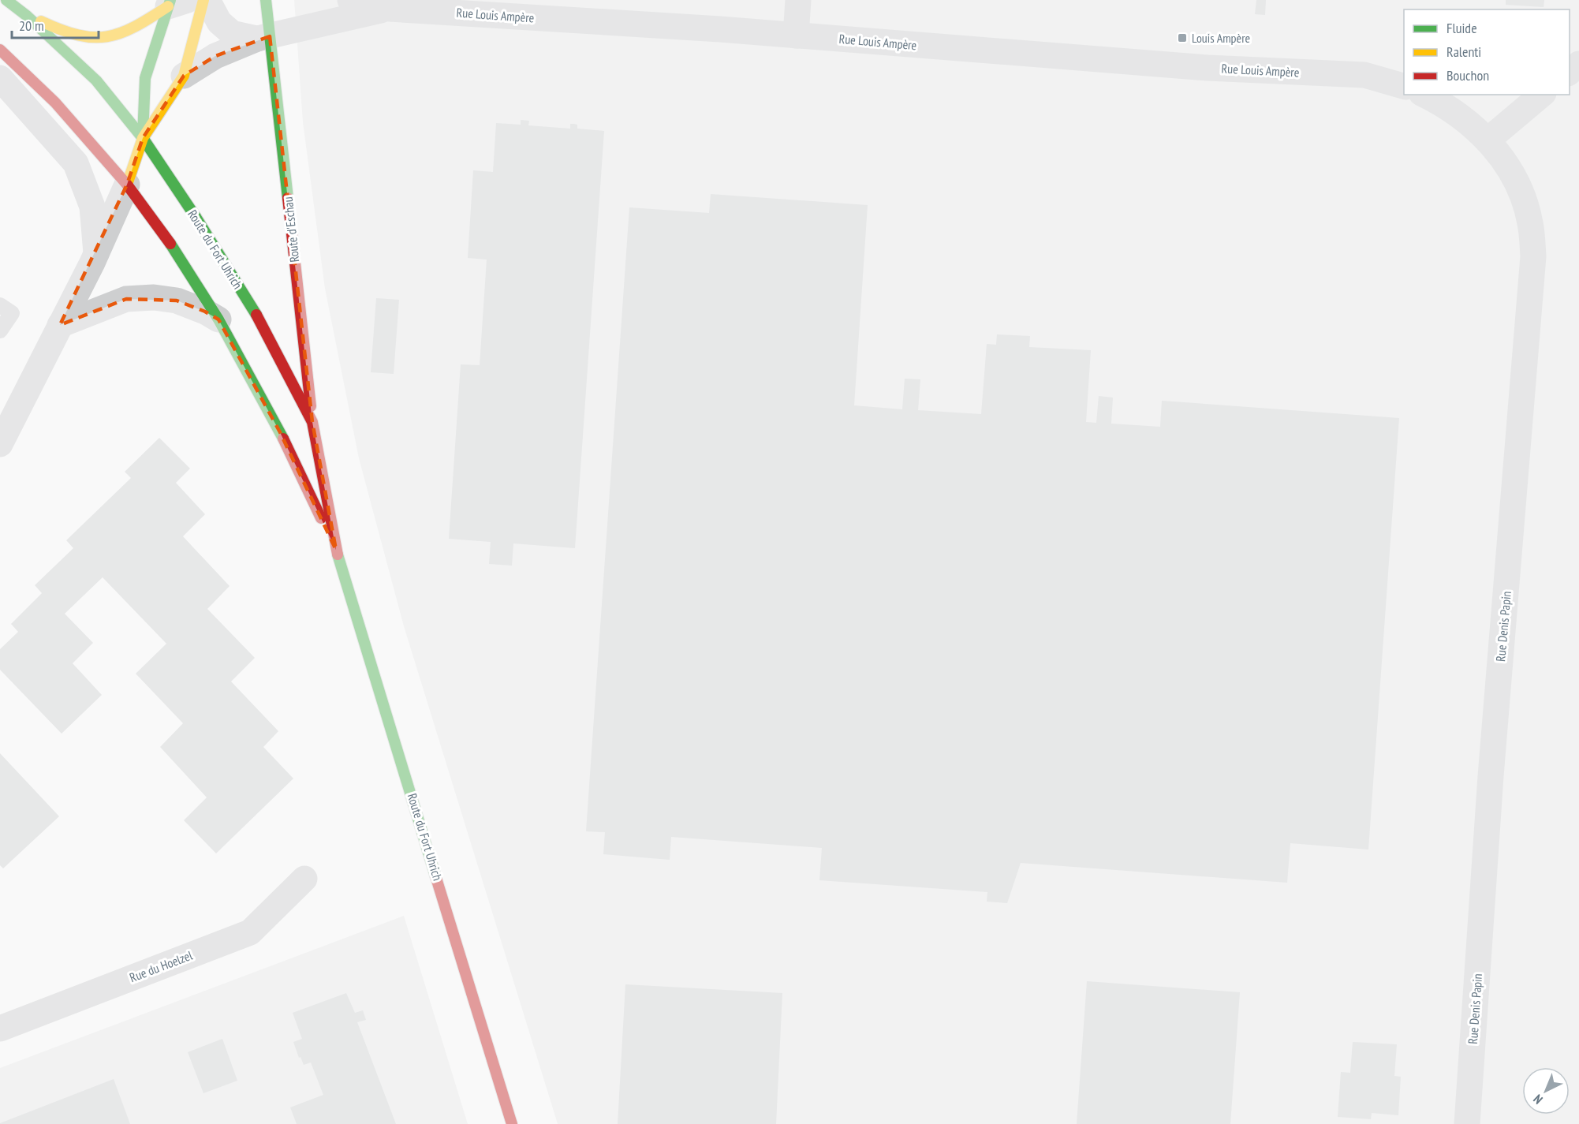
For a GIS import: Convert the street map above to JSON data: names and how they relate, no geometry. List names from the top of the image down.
{
  "streets": {
    "main road": ["Route d'Eschau", "Route du Fort Uhrich"],
    "street": ["Rue Louis Ampère", "Rue Denis Papin", "Rue du Hoelzel"]
  },
  "crossings": [
    ["Route d'Eschau", "Route du Fort Uhrich"]
  ],
  "places": {
    "transit": ["Louis Ampère"]
  },
  "legend": ["Fluide", "Ralenti", "Bouchon"],
  "scale_bar": "20 m",
  "north": "bottom left"
}
